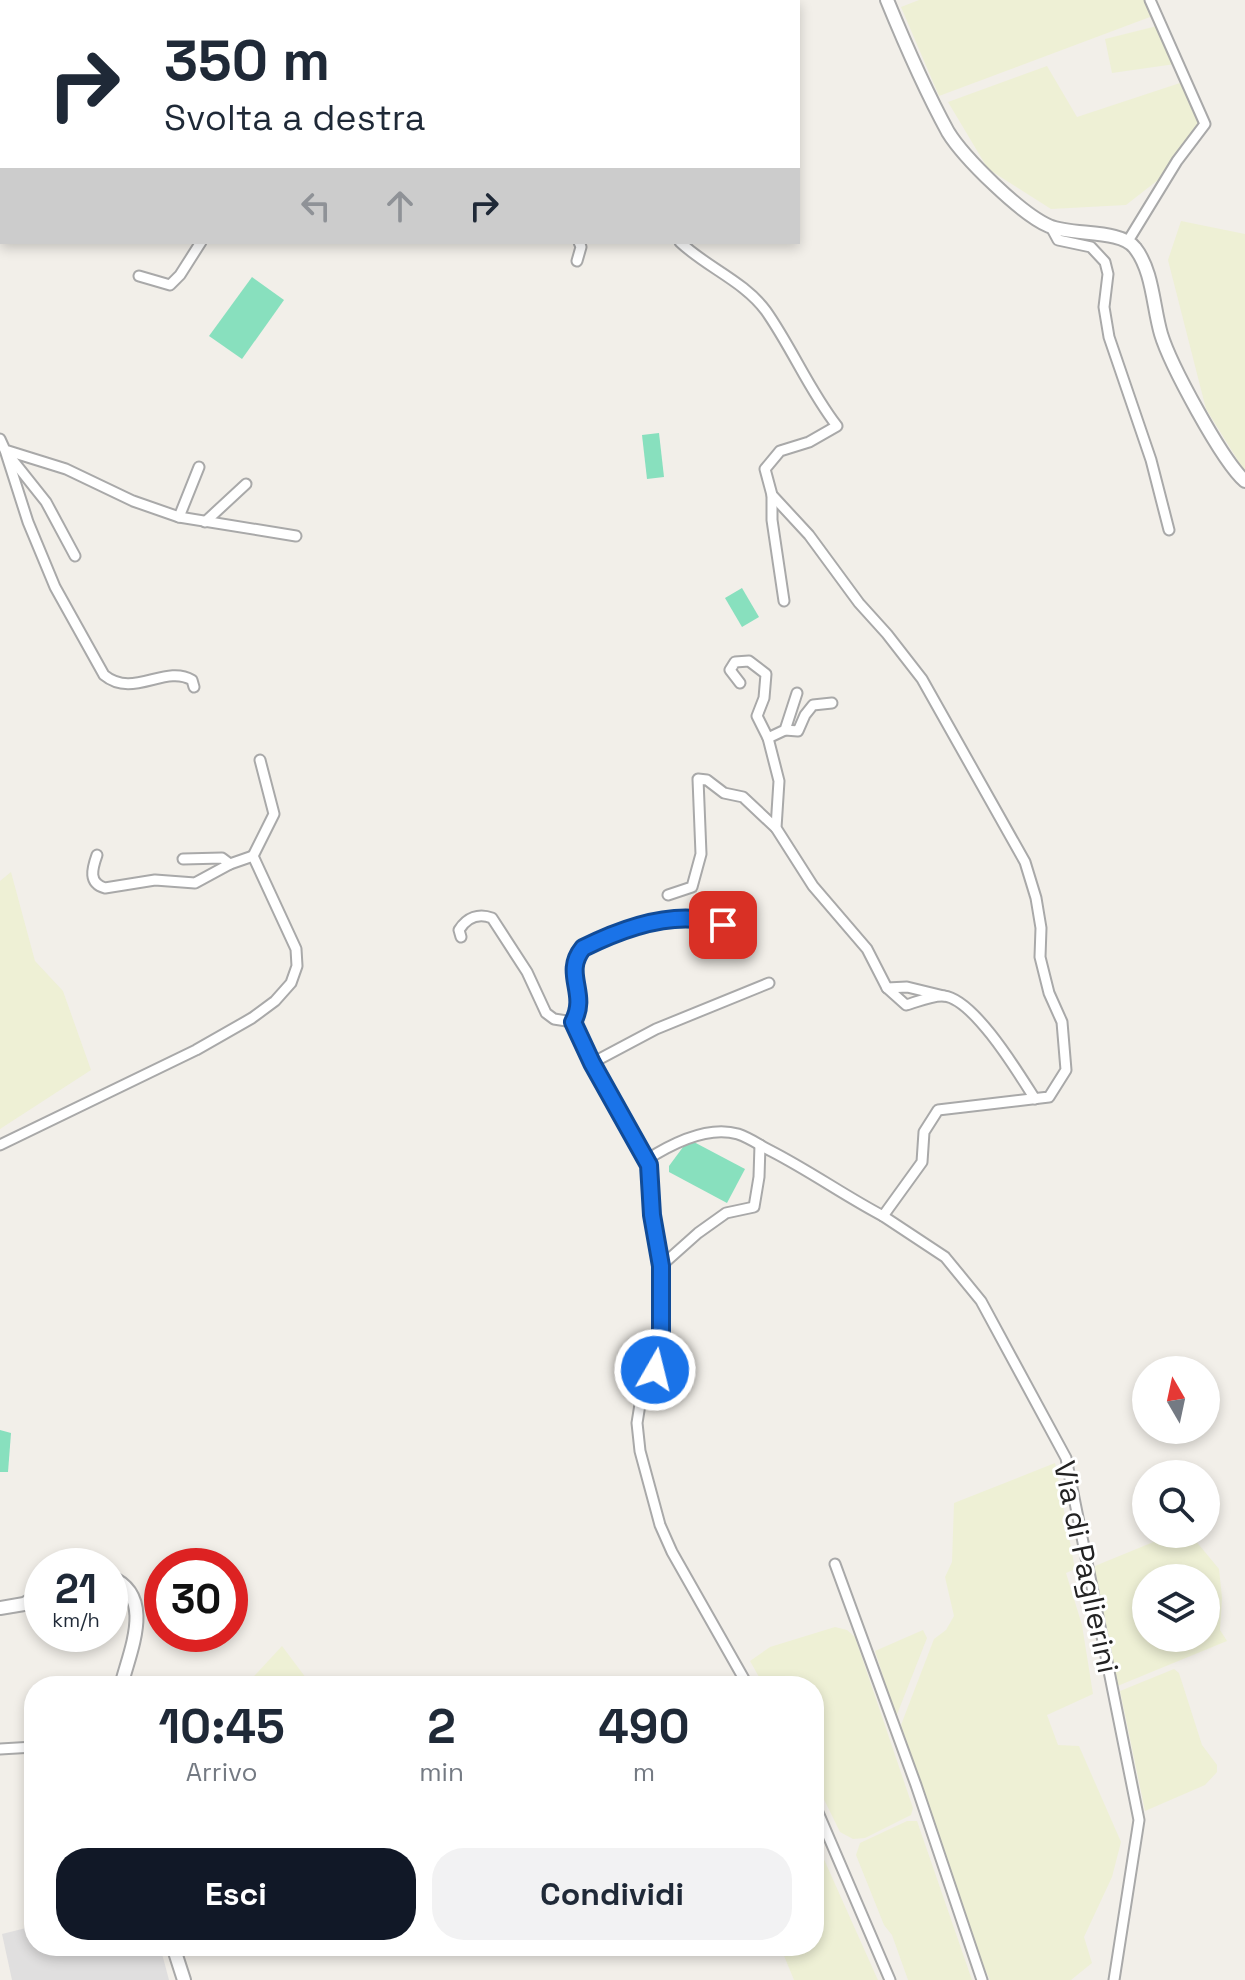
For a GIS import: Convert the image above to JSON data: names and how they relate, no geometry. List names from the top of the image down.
{
  "streets": {
    "street": ["Via di Paglierini"]
  },
  "north": "top",
  "page": {
    "turn": ["350 m", "Svolta a destra"],
    "speed": "21 km/h",
    "limit": "30",
    "eta": [
      "10:45",
      "Arrivo",
      "2",
      "min",
      "490",
      "m"
    ],
    "buttons": ["Esci", "Condividi"]
  }
}
